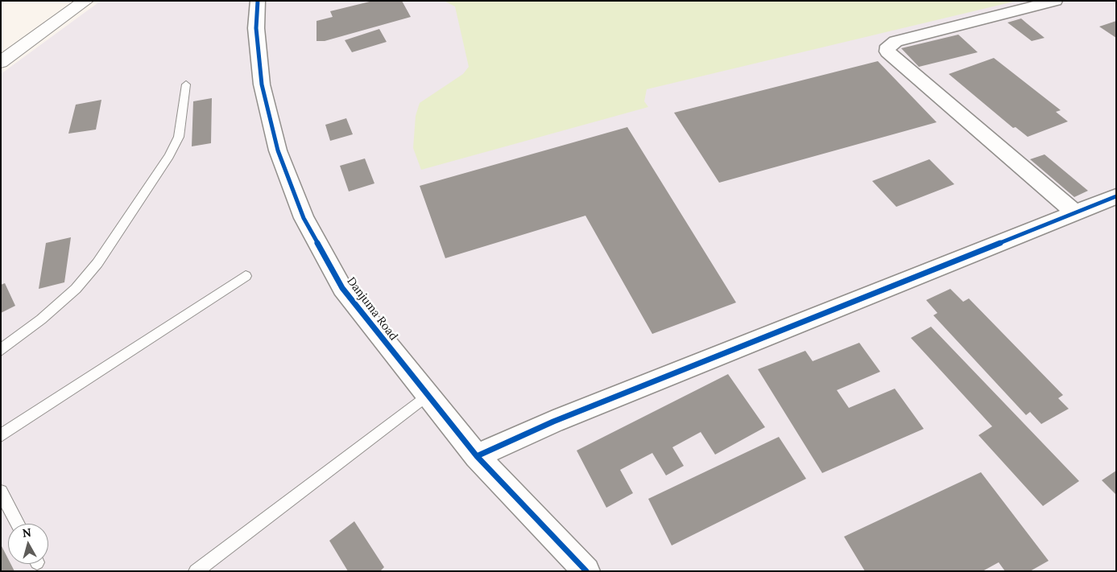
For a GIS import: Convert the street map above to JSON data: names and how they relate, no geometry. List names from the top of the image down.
{
  "streets": {
    "street": ["Danjuma Road"]
  },
  "north": "top"
}
